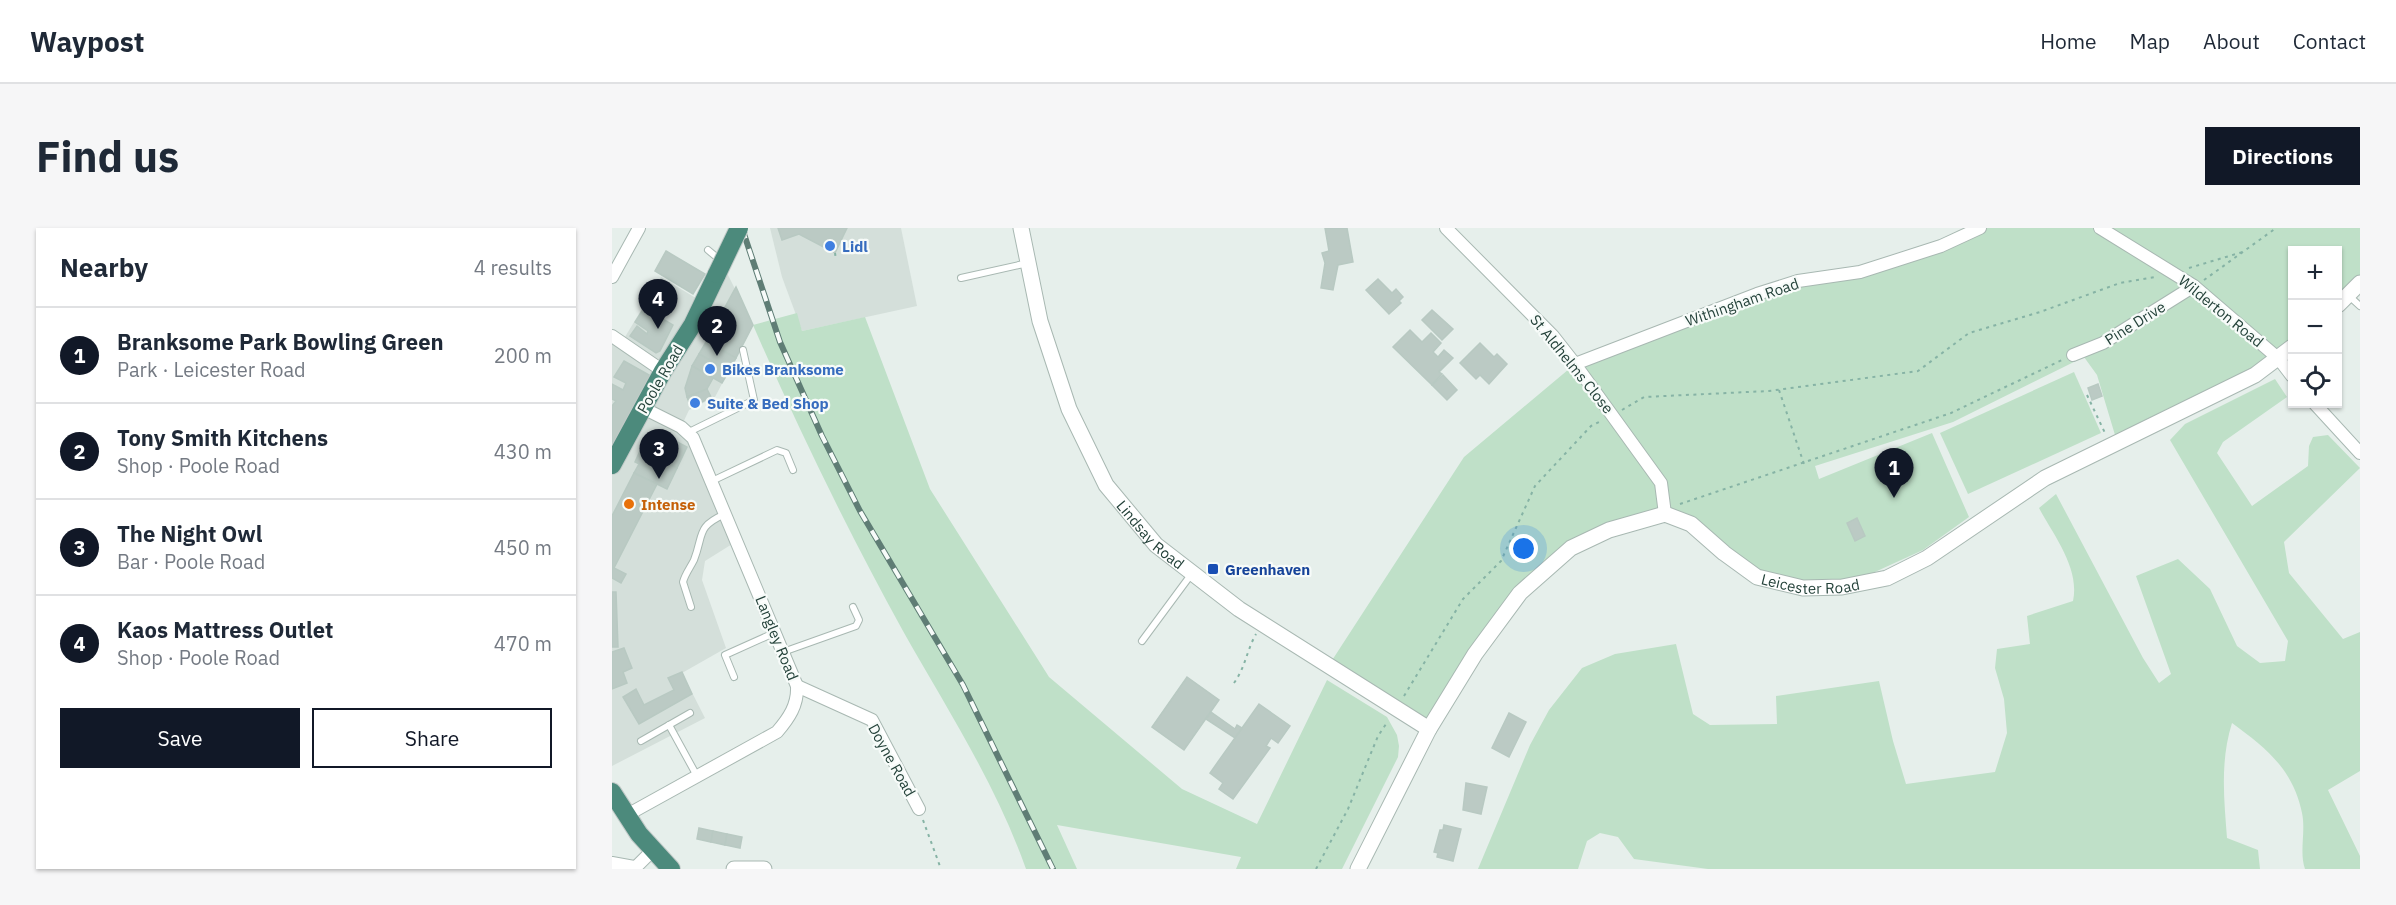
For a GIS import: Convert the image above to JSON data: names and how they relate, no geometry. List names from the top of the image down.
{
  "streets": {
    "highway": ["Poole Road"],
    "street": [
      "Withingham Road",
      "Wilderton Road",
      "Pine Drive",
      "St Aldhelms Close",
      "Lindsay Road",
      "Leicester Road",
      "Langley Road",
      "Doyne Road"
    ]
  },
  "crossings": [
    ["Withingham Road", "St Aldhelms Close"],
    ["Wilderton Road", "Pine Drive"],
    ["Wilderton Road", "Leicester Road"],
    ["St Aldhelms Close", "Leicester Road"],
    ["Langley Road", "Doyne Road"]
  ],
  "places": {
    "other": [
      "Lidl",
      "Bikes Branksome",
      "Suite & Bed Shop",
      "Intense"
    ],
    "transit": ["Greenhaven"]
  },
  "page": {
    "header": "Waypost",
    "nav": [
      "Home",
      "Map",
      "About",
      "Contact"
    ],
    "buttons": [
      "Directions",
      ["Save", "Share"]
    ],
    "title": "Find us",
    "heading": ["Nearby", "4 results"],
    "map_buttons": ["+", "−"],
    "pins": [
      "4",
      "2",
      "3",
      "1"
    ],
    "list": [
      {
        "mark": "1",
        "name": "Branksome Park Bowling Green",
        "note": "Park · Leicester Road",
        "value": "200 m"
      },
      {
        "mark": "2",
        "name": "Tony Smith Kitchens",
        "note": "Shop · Poole Road",
        "value": "430 m"
      },
      {
        "mark": "3",
        "name": "The Night Owl",
        "note": "Bar · Poole Road",
        "value": "450 m"
      },
      {
        "mark": "4",
        "name": "Kaos Mattress Outlet",
        "note": "Shop · Poole Road",
        "value": "470 m"
      }
    ]
  }
}
